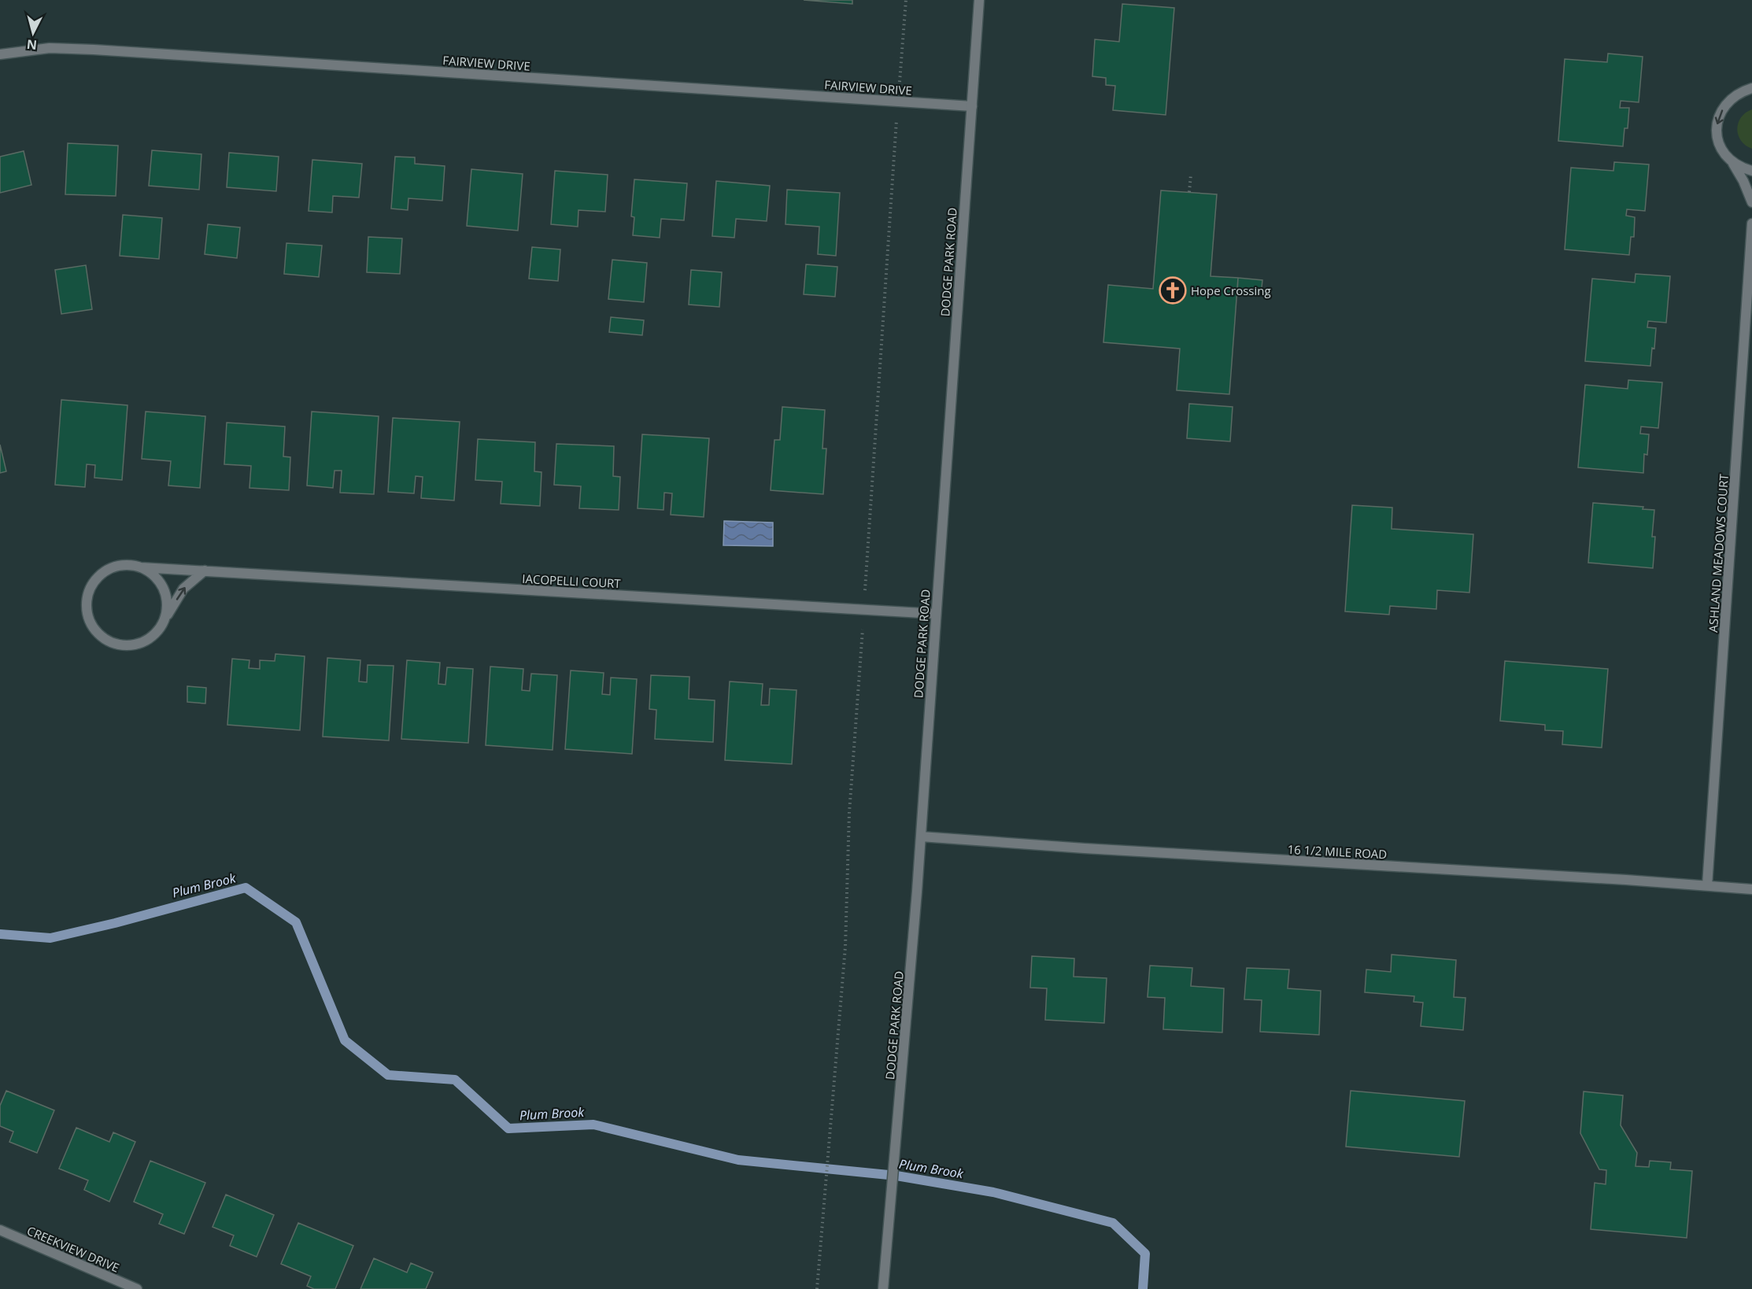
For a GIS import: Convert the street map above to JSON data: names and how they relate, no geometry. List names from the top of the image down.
{
  "streets": {
    "street": [
      "FAIRVIEW DRIVE",
      "DODGE PARK ROAD",
      "ASHLAND MEADOWS COURT",
      "IACOPELLI COURT",
      "16 1/2 MILE ROAD",
      "CREEKVIEW DRIVE"
    ]
  },
  "crossings": [
    ["FAIRVIEW DRIVE", "DODGE PARK ROAD"],
    ["DODGE PARK ROAD", "IACOPELLI COURT"],
    ["DODGE PARK ROAD", "16 1/2 MILE ROAD"],
    ["ASHLAND MEADOWS COURT", "16 1/2 MILE ROAD"]
  ],
  "water": ["Plum Brook"],
  "places": {
    "church": ["Hope Crossing"]
  },
  "north": "bottom"
}
